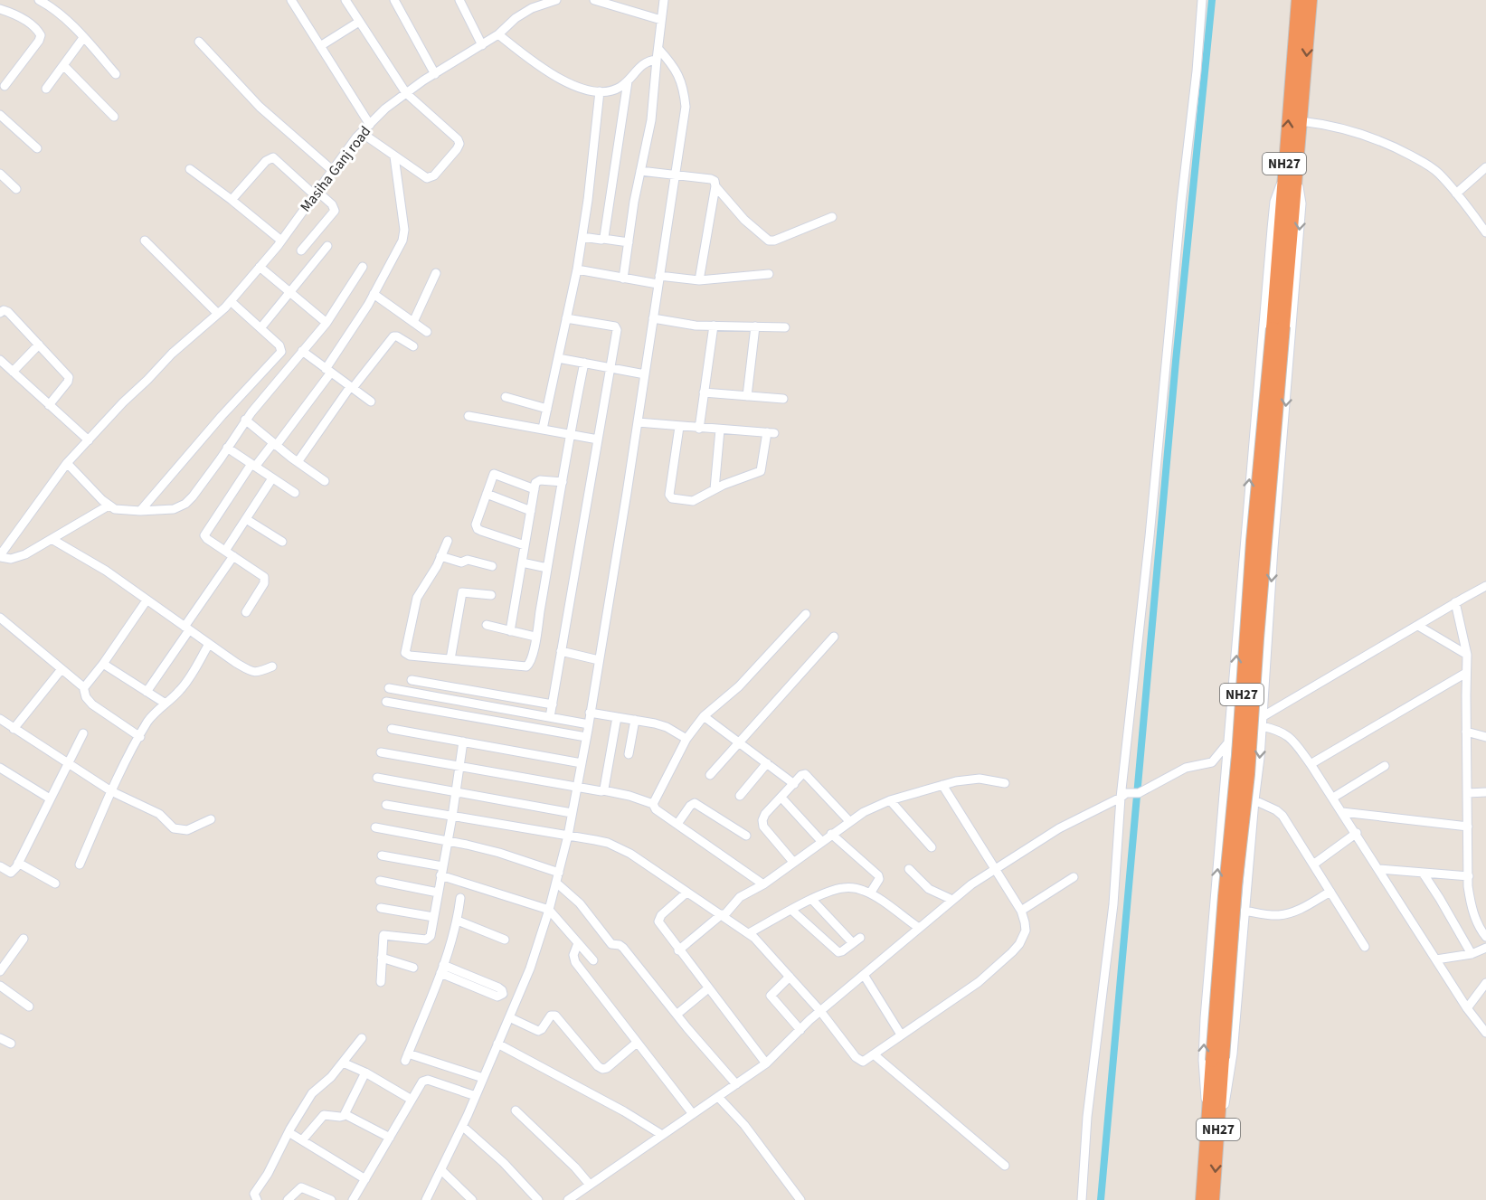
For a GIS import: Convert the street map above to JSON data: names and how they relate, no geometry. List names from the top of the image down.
{
  "streets": {
    "highway": ["NH27"],
    "street": ["Masiha Ganj road"]
  }
}
